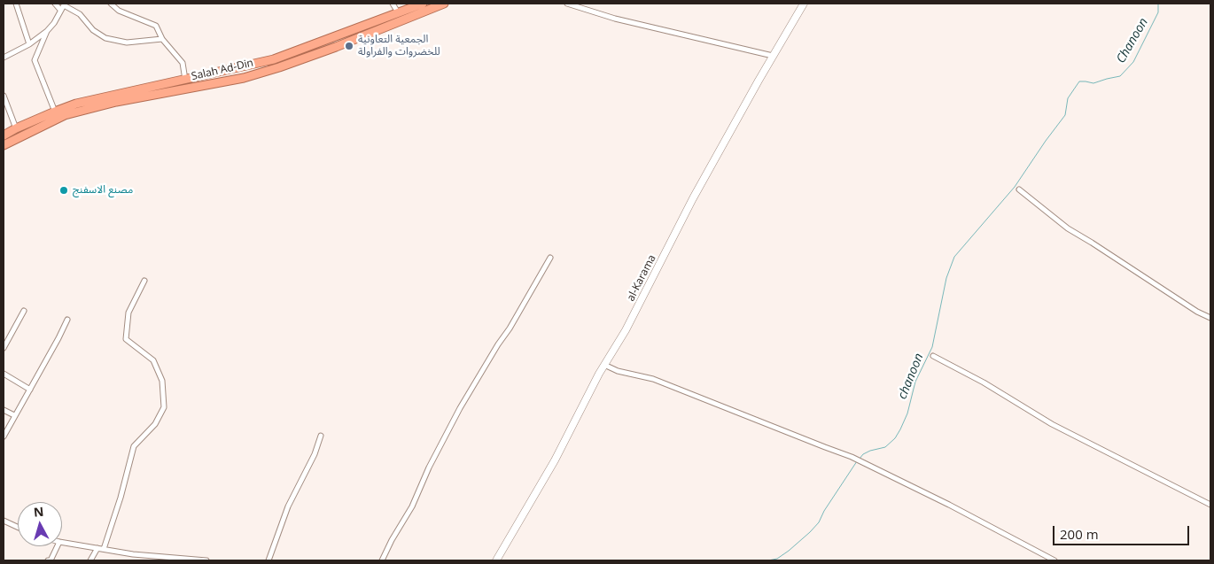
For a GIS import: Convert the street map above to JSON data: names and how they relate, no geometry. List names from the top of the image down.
{
  "streets": {
    "highway": ["Salah Ad-Din"],
    "main road": ["al-Karama"]
  },
  "water": ["Chanoon", "chanoon"],
  "places": ["الجمعية التعاونية للخضروات والفراولة", "مصنع الاسفنج"],
  "scale_bar": "200 m",
  "north": "top"
}
